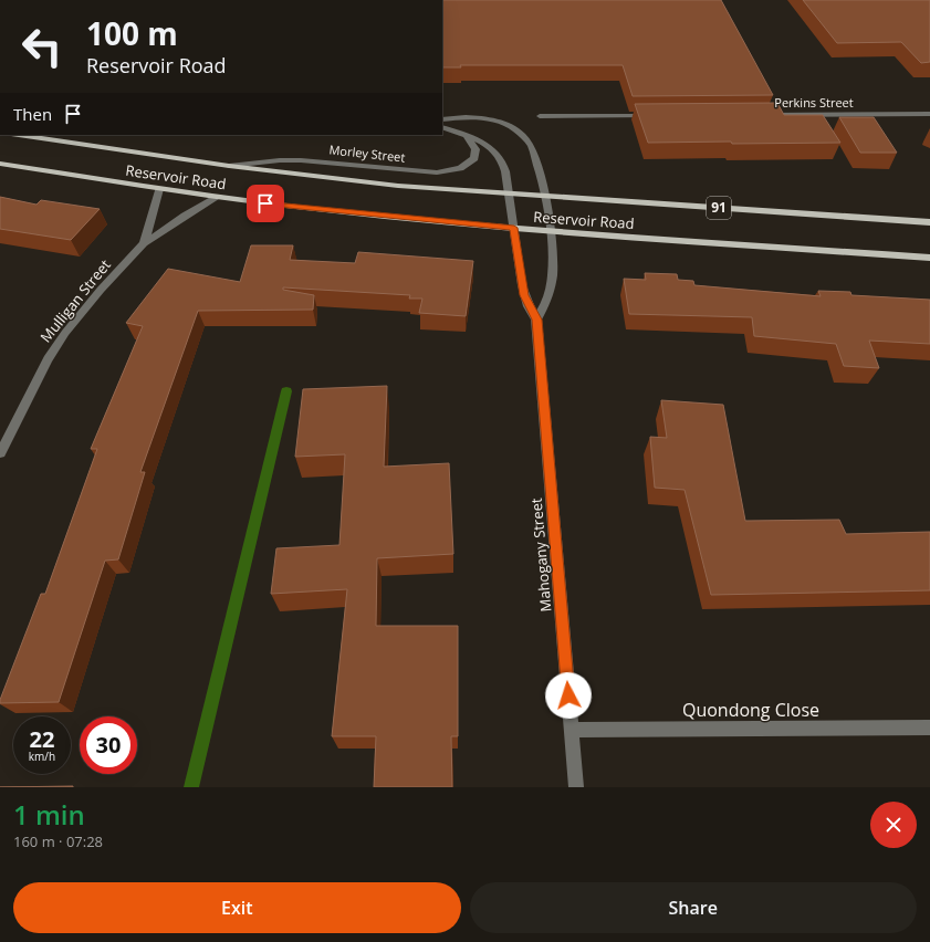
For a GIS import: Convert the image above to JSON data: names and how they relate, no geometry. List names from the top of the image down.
{
  "streets": {
    "main road": ["Reservoir Road", "91"],
    "street": [
      "Perkins Street",
      "Morley Street",
      "Mulligan Street",
      "Mahogany Street",
      "Quondong Close"
    ]
  },
  "crossings": [
    ["Morley Street", "Reservoir Road"],
    ["Reservoir Road", "Mulligan Street"],
    ["Reservoir Road", "Mahogany Street"],
    ["Mahogany Street", "Quondong Close"]
  ],
  "page": {
    "turn": ["100 m", "Reservoir Road"],
    "then": "Then",
    "speed": "22 km/h",
    "limit": "30",
    "heading": ["1 min", "160 m · 07:28"],
    "buttons": ["Exit", "Share"]
  }
}
